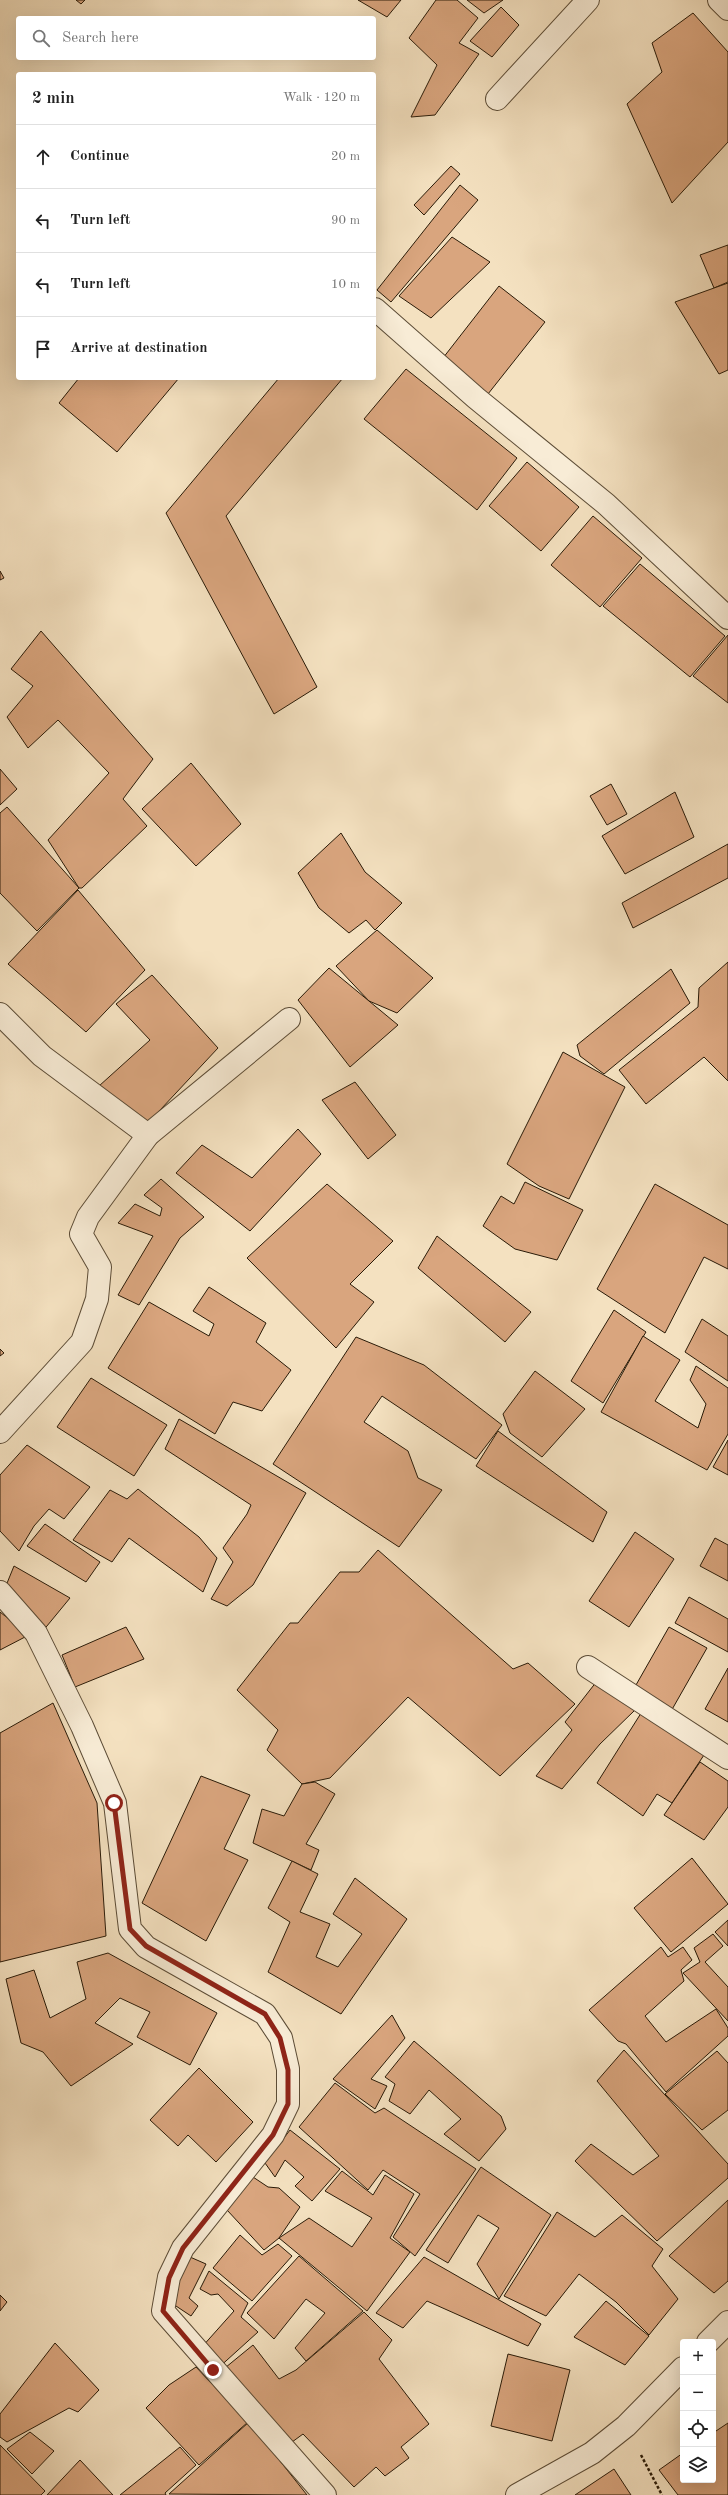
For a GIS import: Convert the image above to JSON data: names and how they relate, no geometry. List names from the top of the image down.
{
  "page": {
    "search": "Search here",
    "heading": ["2 min", "Walk · 120 m"],
    "list": [
      ["Continue", "20 m"],
      ["Turn left", "90 m"],
      ["Turn left", "10 m"],
      "Arrive at destination"
    ],
    "map_buttons": ["+", "−"]
  }
}
